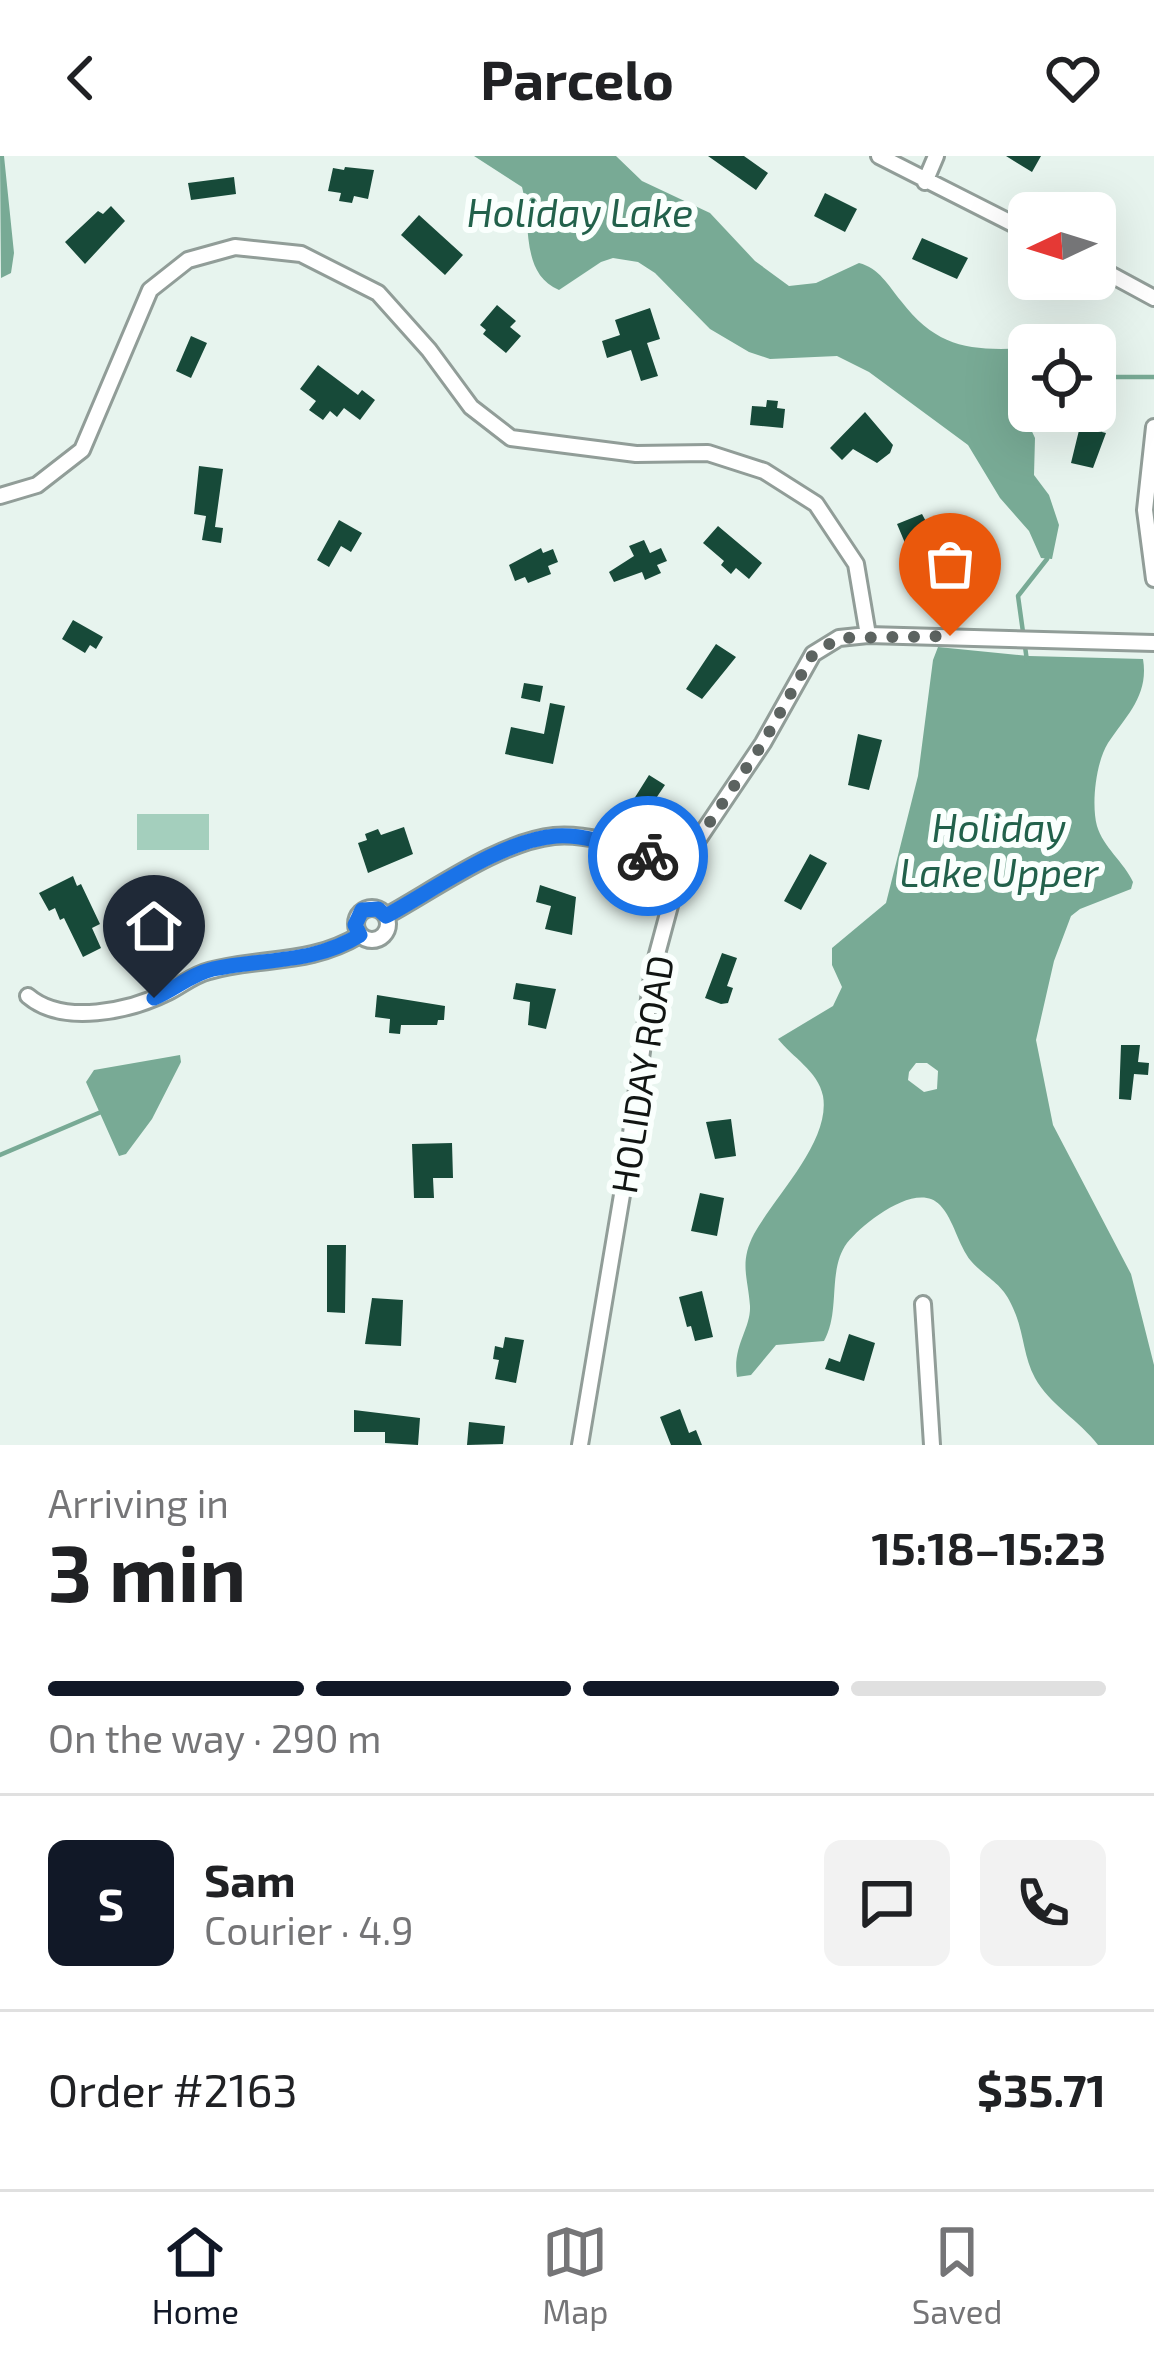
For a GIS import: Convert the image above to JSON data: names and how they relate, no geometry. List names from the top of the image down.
{
  "streets": {
    "street": ["HOLIDAY ROAD"]
  },
  "water": ["Holiday Lake", "Holiday Lake Upper"],
  "north": "left",
  "page": {
    "header": "Parcelo",
    "heading": ["3 min", "Arriving in", "15:18–15:23"],
    "panel": [
      "Sam",
      "Courier · 4.9",
      "Order #2163",
      "$35.71"
    ],
    "bar": "On the way · 290 m",
    "round": "S",
    "tabs": ["Home", "Map", "Saved"]
  }
}
